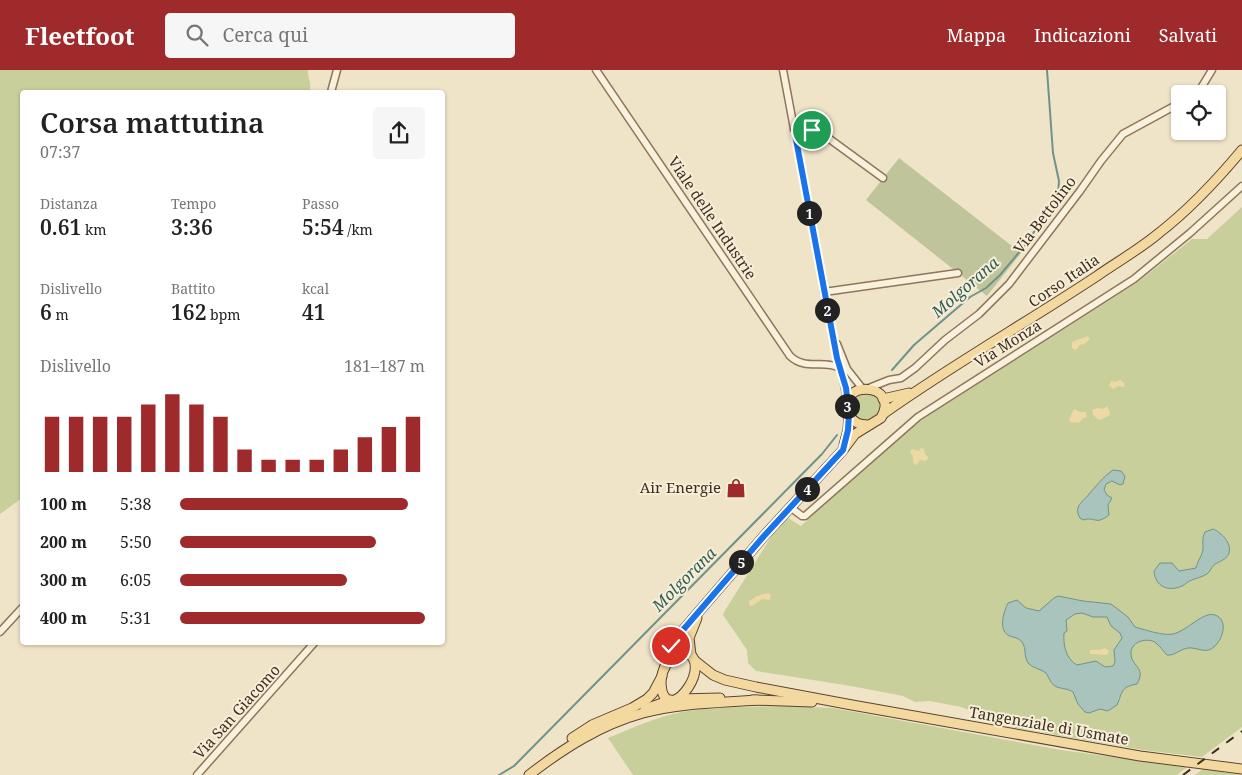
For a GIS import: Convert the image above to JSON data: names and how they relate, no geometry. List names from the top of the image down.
{
  "streets": {
    "main road": ["Corso Italia", "Tangenziale di Usmate"],
    "street": [
      "Via Bettolino",
      "Viale delle Industrie",
      "Via Monza",
      "Via San Giacomo"
    ]
  },
  "crossings": [
    ["Via Bettolino", "Corso Italia"]
  ],
  "water": ["Molgorana"],
  "places": {
    "shop": ["Air Energie"]
  },
  "page": {
    "header": "Fleetfoot",
    "search": "Cerca qui",
    "nav": ["Mappa", "Indicazioni", "Salvati"],
    "heading": ["Corsa mattutina", "07:37"],
    "stats": [
      ["Distanza", "0.61 km"],
      ["Tempo", "3:36"],
      ["Passo", "5:54 /km"],
      ["Dislivello", "6 m"],
      ["Battito", "162 bpm"],
      ["kcal", "41"]
    ],
    "pins": [
      "1",
      "2",
      "3",
      "4",
      "5"
    ],
    "chart": ["Dislivello", "181–187 m"],
    "list": [
      {
        "name": "100 m",
        "note": "5:38"
      },
      {
        "name": "200 m",
        "note": "5:50"
      },
      {
        "name": "300 m",
        "note": "6:05"
      },
      {
        "name": "400 m",
        "note": "5:31"
      }
    ]
  }
}
